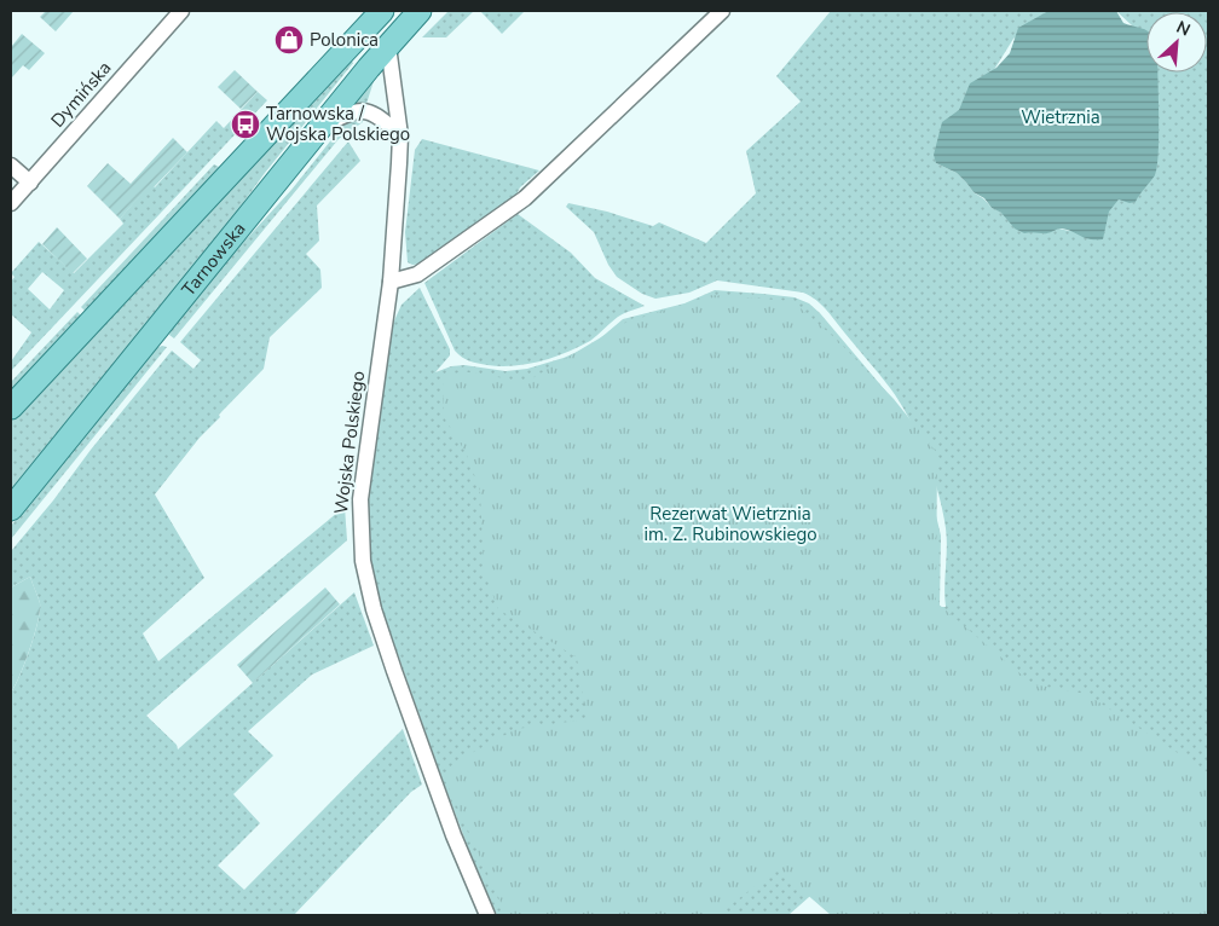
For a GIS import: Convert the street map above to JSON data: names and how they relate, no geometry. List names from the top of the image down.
{
  "streets": {
    "main road": ["Tarnowska"],
    "street": ["Dymińska", "Wojska Polskiego"]
  },
  "crossings": [
    ["Tarnowska", "Wojska Polskiego"]
  ],
  "parks": ["Wietrznia", "Rezerwat Wietrznia im. Z. Rubinowskiego"],
  "places": {
    "shop": ["Polonica"],
    "bus stop": ["Tarnowska / Wojska Polskiego"]
  },
  "north": "top right"
}
